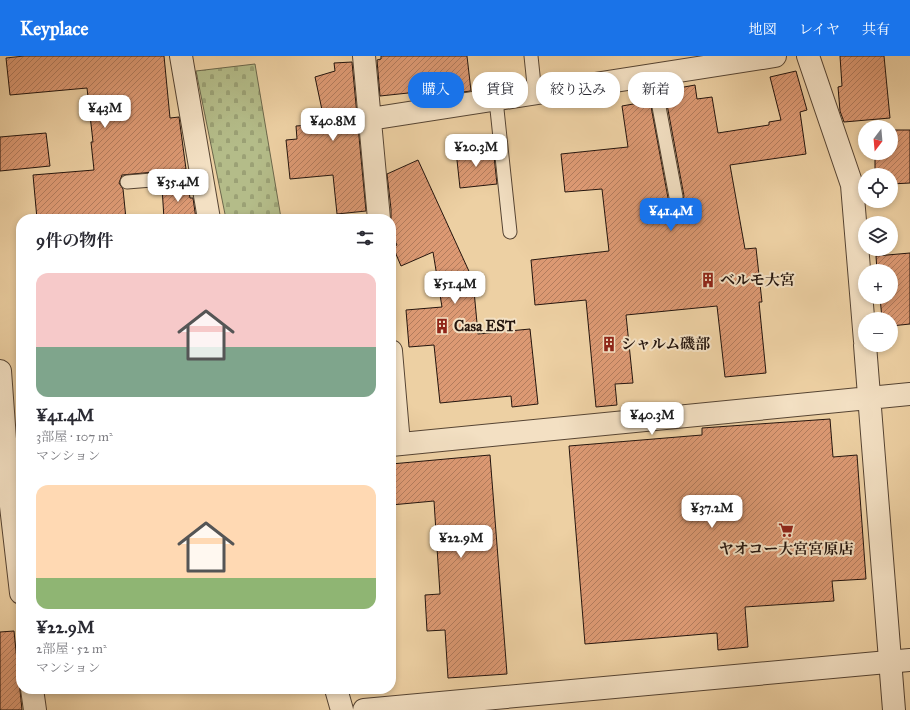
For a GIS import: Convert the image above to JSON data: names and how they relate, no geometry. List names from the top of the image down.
{
  "places": {
    "building": ["ベルモ大宮", "Casa EST", "シャルム磯部"],
    "supermarket": ["ヤオコー大宮宮原店"]
  },
  "north": "bottom",
  "page": {
    "header": "Keyplace",
    "nav": ["地図", "レイヤ", "共有"],
    "chip": [
      "購入",
      "賃貸",
      "絞り込み",
      "新着"
    ],
    "price": [
      "¥43M",
      "¥40.8M",
      "¥20.3M",
      "¥35.4M",
      "¥41.4M",
      "¥51.4M",
      "¥40.3M",
      "¥37.2M",
      "¥22.9M"
    ],
    "map_buttons": ["+", "−"],
    "heading": "9件の物件",
    "list": [
      {
        "name": "¥41.4M",
        "note": "3部屋 · 107 m² · マンション"
      },
      {
        "name": "¥22.9M",
        "note": "2部屋 · 52 m² · マンション"
      }
    ]
  }
}
